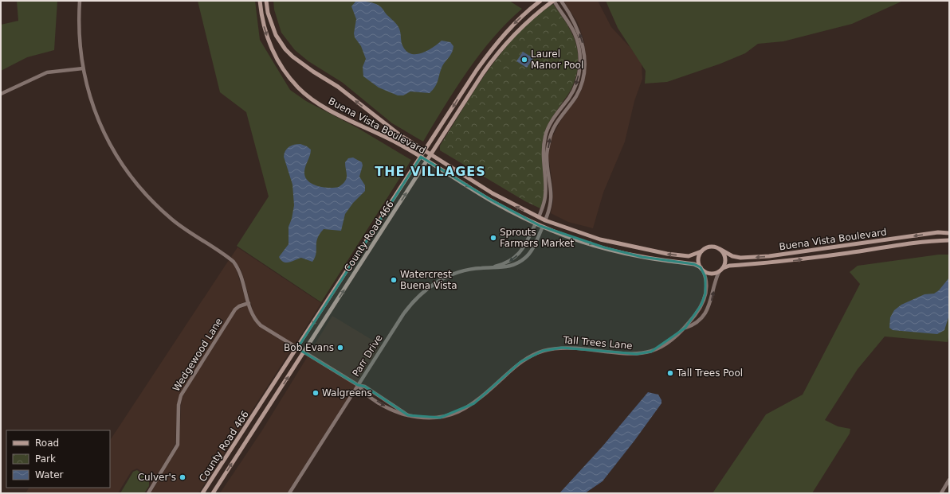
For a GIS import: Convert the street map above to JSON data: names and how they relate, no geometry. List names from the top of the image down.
{
  "streets": {
    "main road": ["Buena Vista Boulevard", "County Road 466"],
    "street": ["Tall Trees Lane", "Wedgewood Lane", "Parr Drive"]
  },
  "crossings": [
    ["Buena Vista Boulevard", "County Road 466"],
    ["Buena Vista Boulevard", "Tall Trees Lane"],
    ["Buena Vista Boulevard", "Parr Drive"],
    ["County Road 466", "Tall Trees Lane"],
    ["Tall Trees Lane", "Wedgewood Lane"],
    ["Tall Trees Lane", "Parr Drive"]
  ],
  "districts": ["THE VILLAGES"],
  "places": [
    "Laurel Manor Pool",
    "Sprouts Farmers Market",
    "Watercrest Buena Vista",
    "Bob Evans",
    "Tall Trees Pool",
    "Walgreens",
    "Culver's"
  ],
  "legend": ["Road", "Park", "Water"]
}
